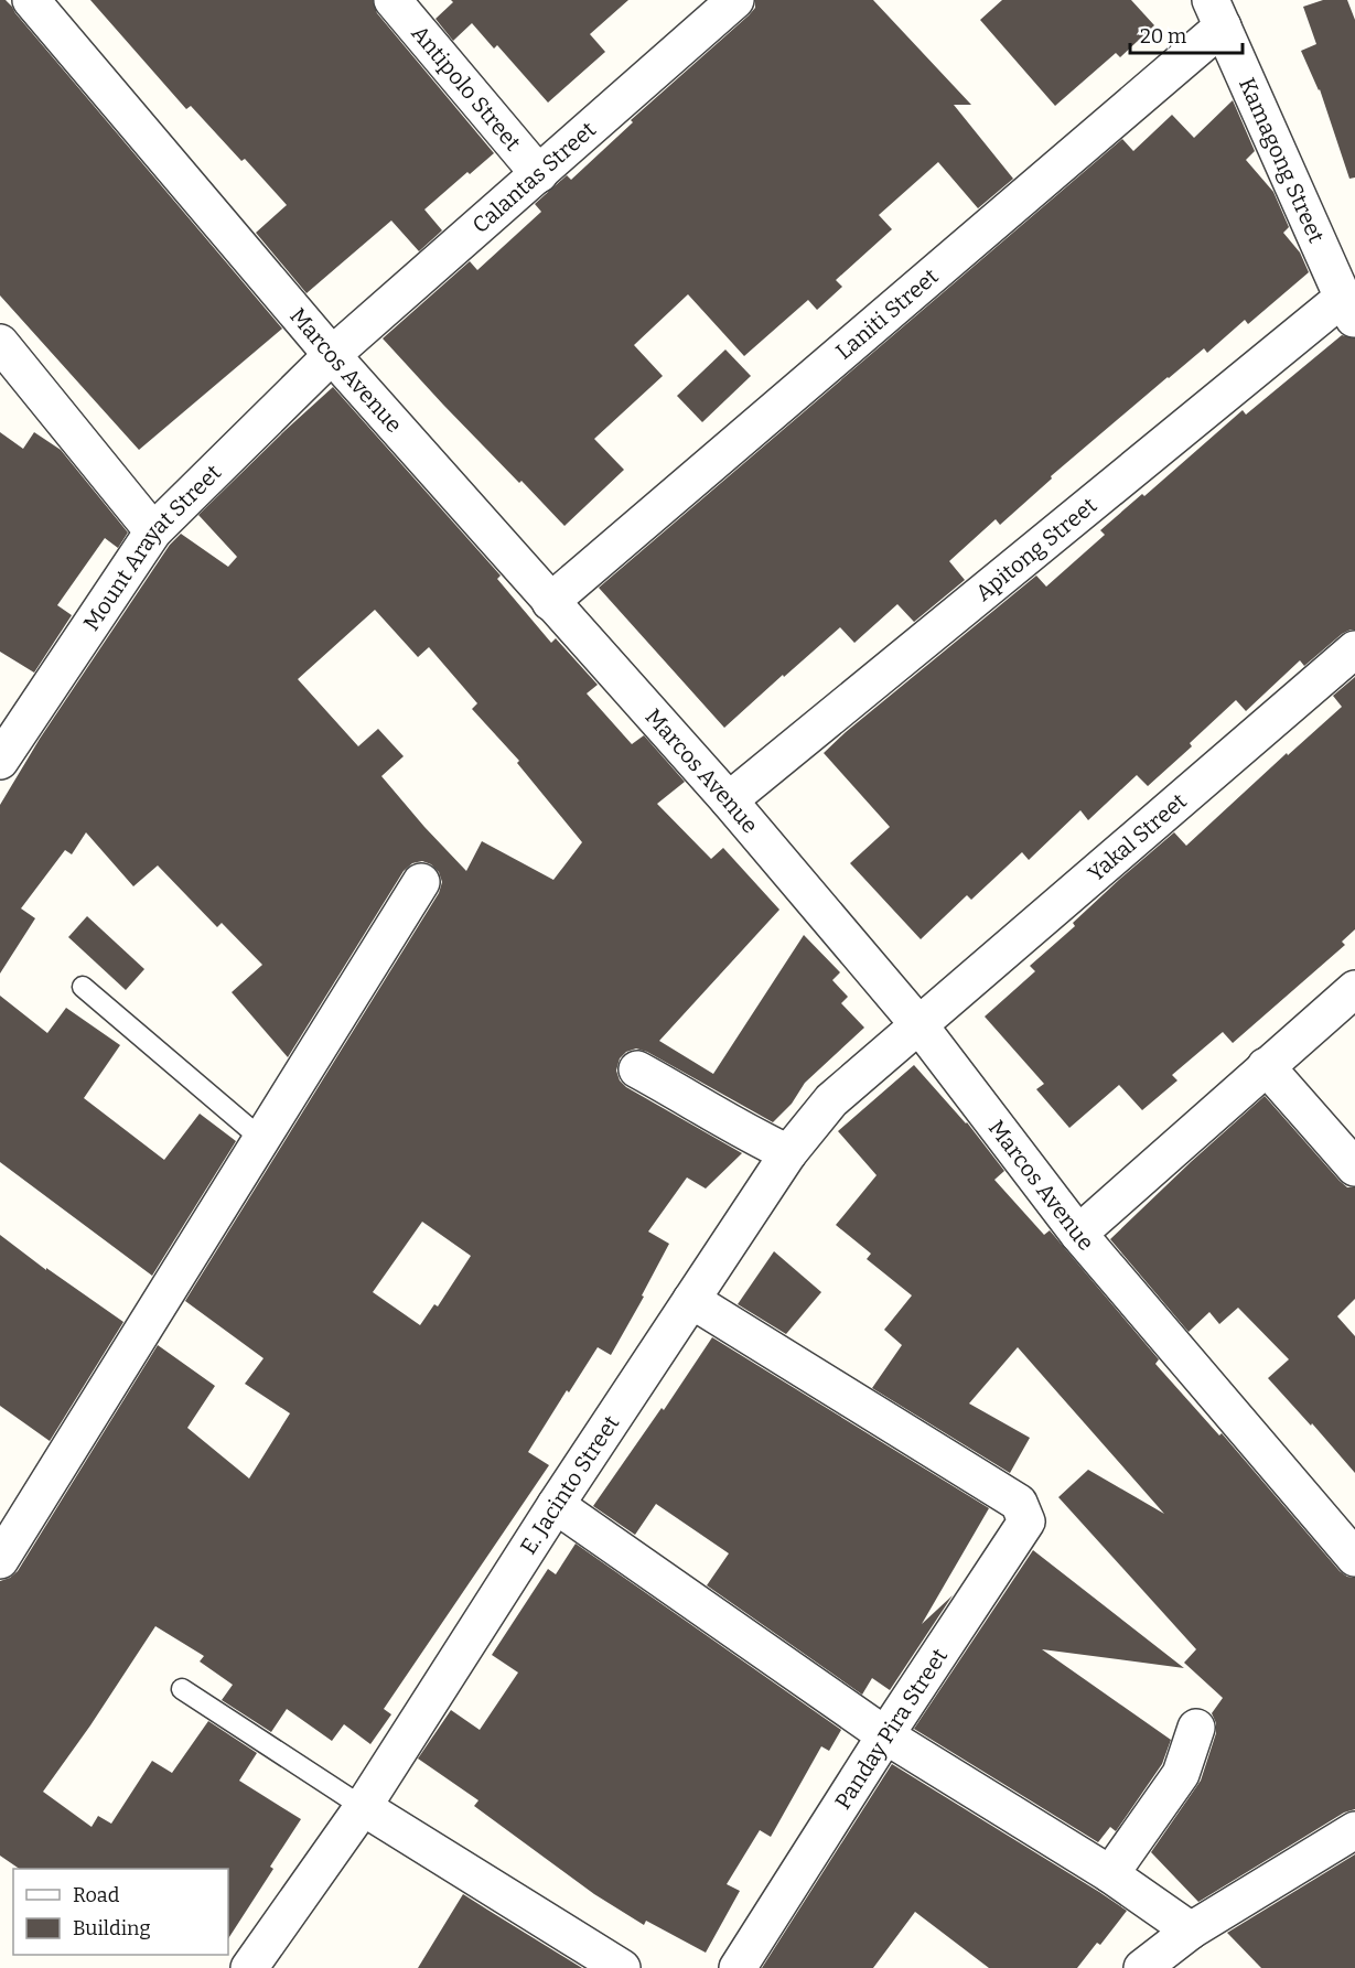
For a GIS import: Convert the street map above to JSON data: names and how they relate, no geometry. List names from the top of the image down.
{
  "streets": {
    "street": [
      "Antipolo Street",
      "Kamagong Street",
      "Calantas Street",
      "Laniti Street",
      "Marcos Avenue",
      "Mount Arayat Street",
      "Apitong Street",
      "Yakal Street",
      "E. Jacinto Street",
      "Panday Pira Street"
    ]
  },
  "crossings": [
    ["Antipolo Street", "Calantas Street"],
    ["Kamagong Street", "Laniti Street"],
    ["Kamagong Street", "Apitong Street"],
    ["Calantas Street", "Marcos Avenue"],
    ["Calantas Street", "Mount Arayat Street"],
    ["Laniti Street", "Marcos Avenue"],
    ["Marcos Avenue", "Mount Arayat Street"],
    ["Marcos Avenue", "Apitong Street"],
    ["Marcos Avenue", "Yakal Street"],
    ["Marcos Avenue", "E. Jacinto Street"],
    ["Yakal Street", "E. Jacinto Street"],
    ["E. Jacinto Street", "Panday Pira Street"]
  ],
  "legend": ["Road", "Building"],
  "scale_bar": "20 m"
}
